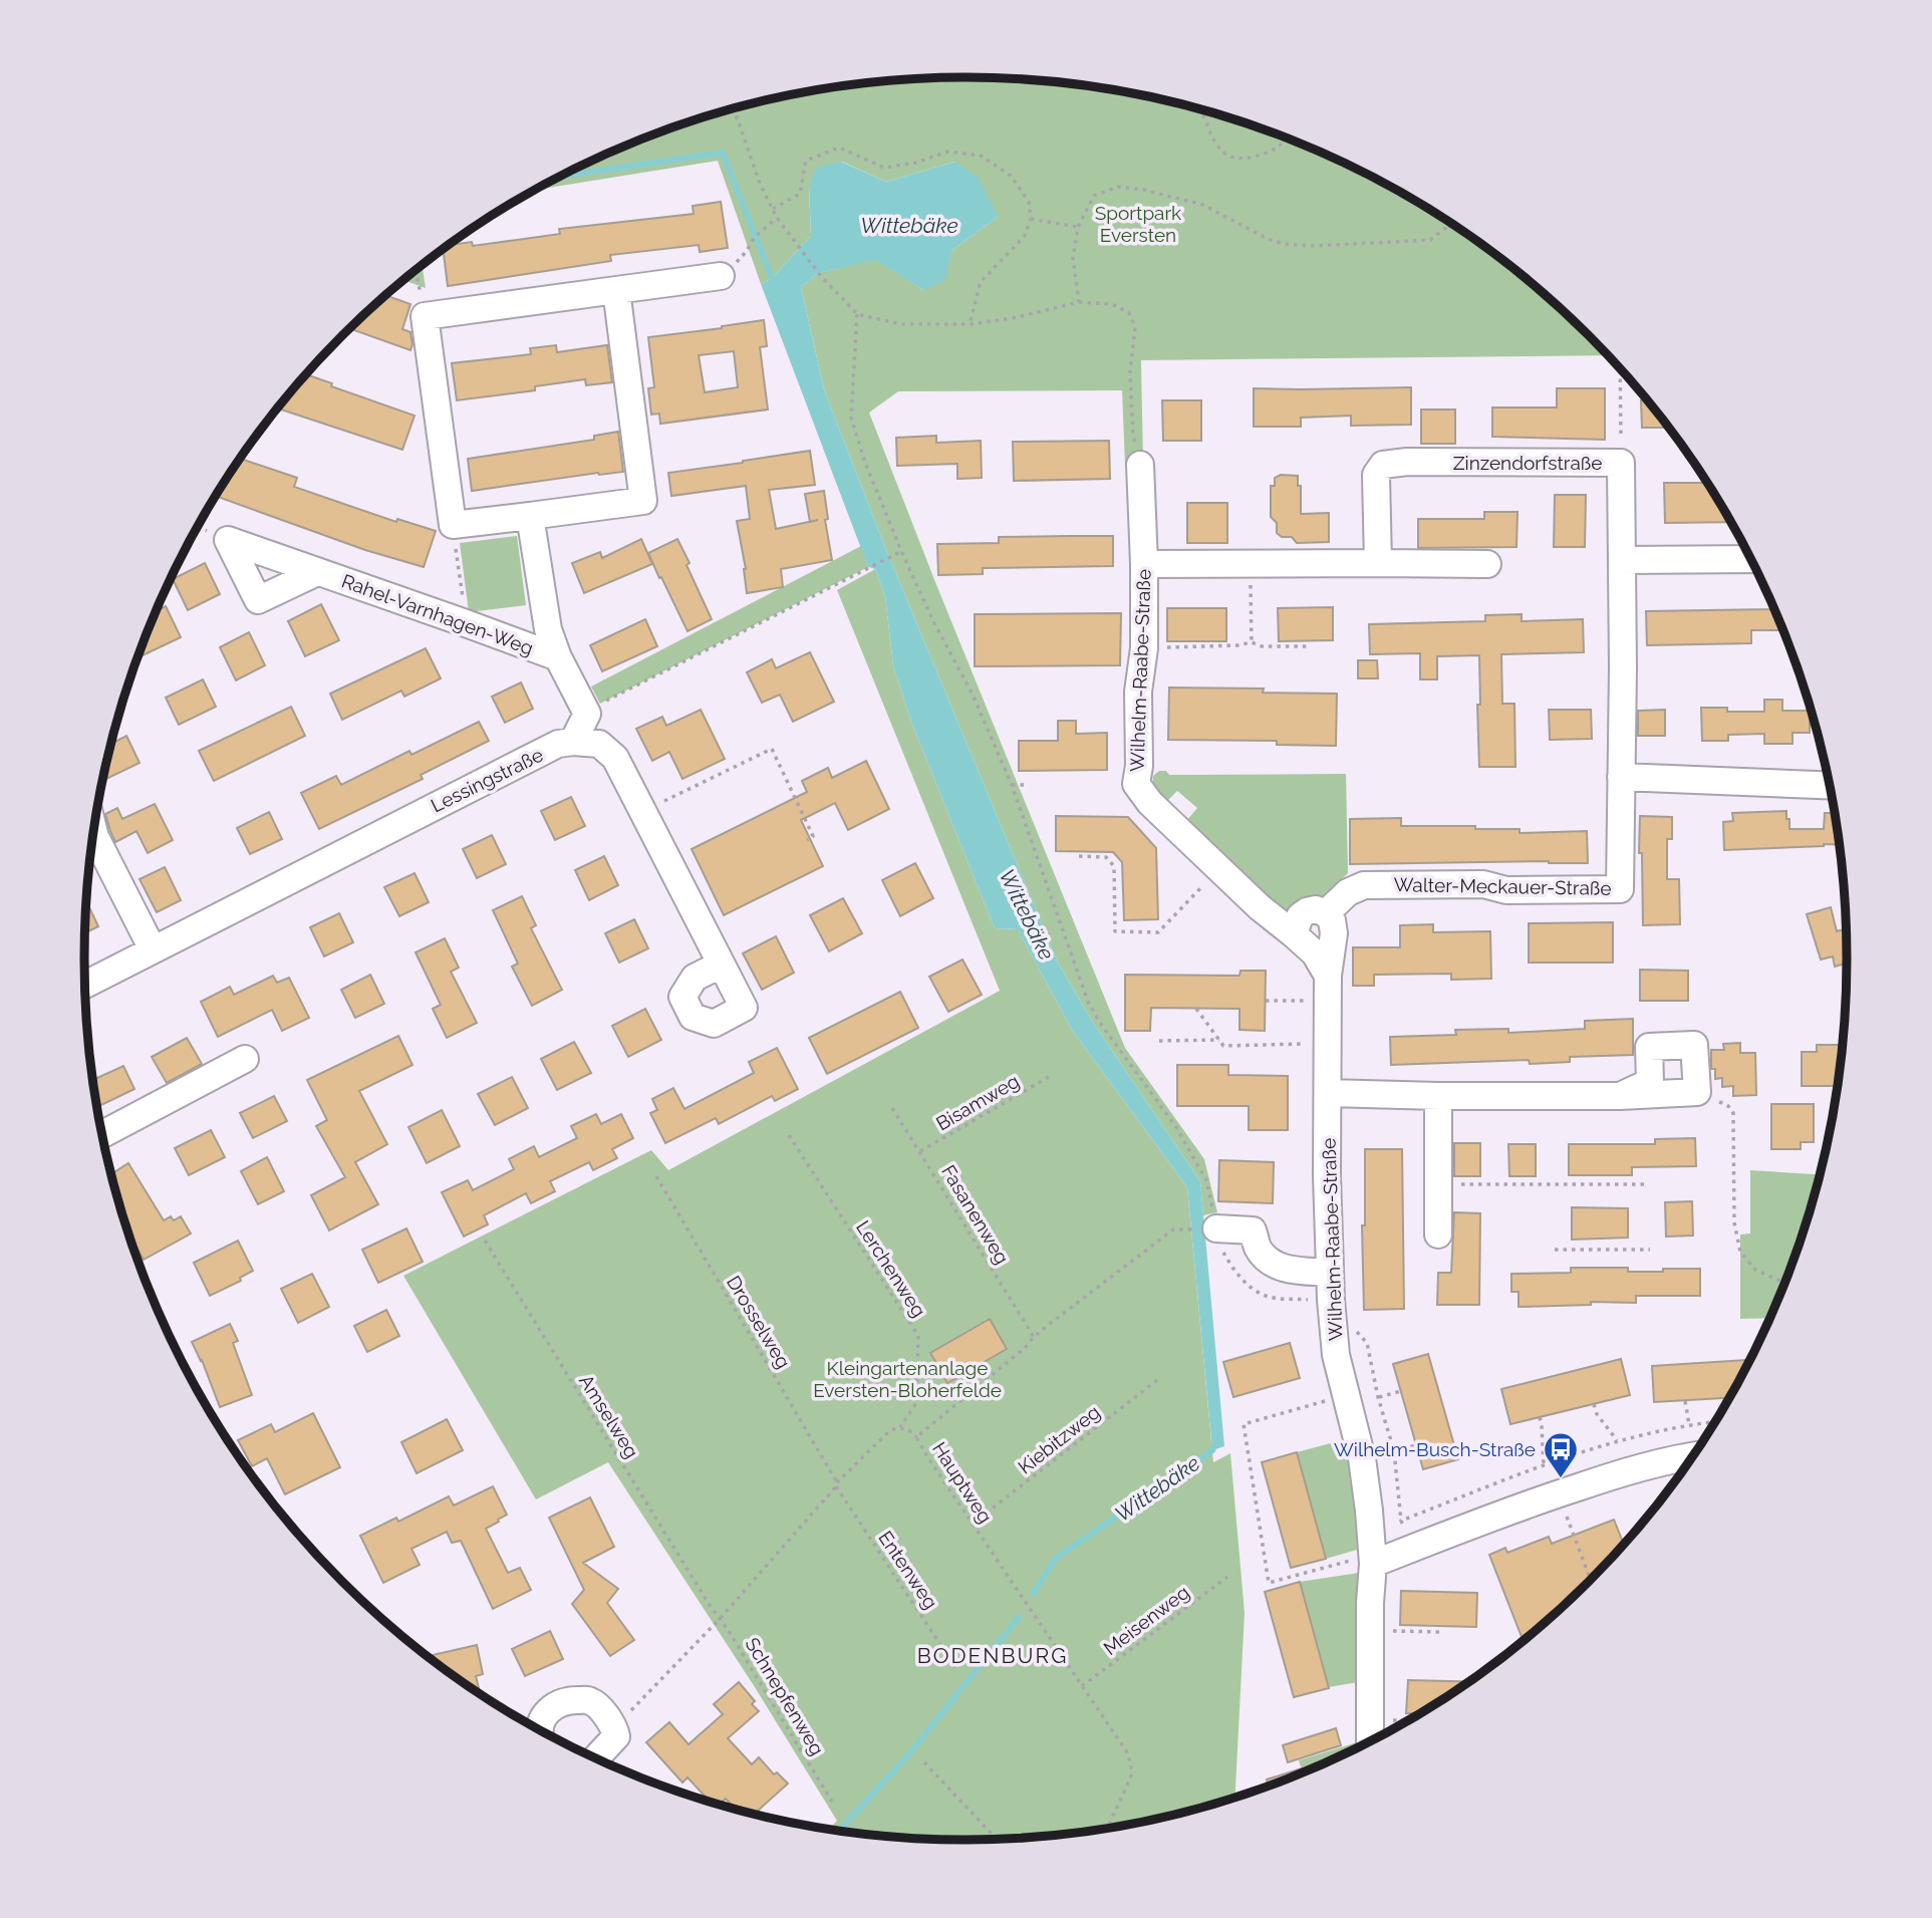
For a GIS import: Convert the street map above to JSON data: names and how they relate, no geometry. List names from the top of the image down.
{
  "streets": {
    "street": [
      "Zinzendorfstraße",
      "Rahel-Varnhagen-Weg",
      "Wilhelm-Raabe-Straße",
      "Lessingstraße",
      "Walter-Meckauer-Straße"
    ],
    "path": [
      "Bisamweg",
      "Fasanenweg",
      "Lerchenweg",
      "Drosselweg",
      "Amselweg",
      "Kiebitzweg",
      "Hauptweg",
      "Entenweg",
      "Meisenweg",
      "Schnepfenweg"
    ]
  },
  "crossings": [
    ["Zinzendorfstraße", "Walter-Meckauer-Straße"],
    ["Wilhelm-Raabe-Straße", "Walter-Meckauer-Straße"],
    ["Bisamweg", "Fasanenweg"],
    ["Fasanenweg", "Hauptweg"],
    ["Drosselweg", "Entenweg"],
    ["Amselweg", "Schnepfenweg"],
    ["Kiebitzweg", "Hauptweg"],
    ["Hauptweg", "Meisenweg"]
  ],
  "districts": ["BODENBURG"],
  "water": ["Wittebäke"],
  "parks": ["Sportpark Eversten", "Kleingartenanlage Eversten-Bloherfelde"],
  "places": {
    "bus stop": ["Wilhelm-Busch-Straße"]
  }
}
